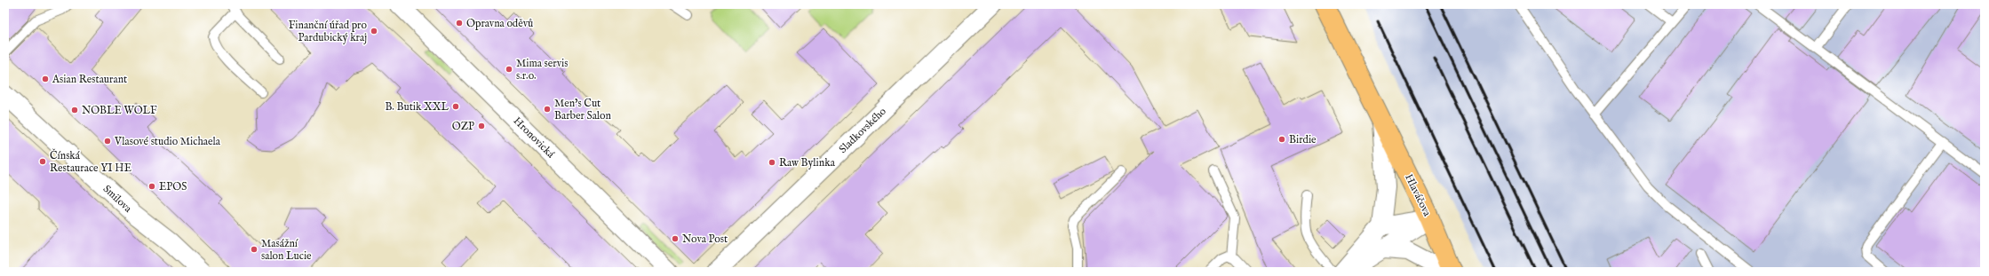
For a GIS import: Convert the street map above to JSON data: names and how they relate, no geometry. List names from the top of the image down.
{
  "streets": {
    "main road": ["Hlaváčova"],
    "street": ["Sladkovského", "Hronovická", "Smilova"]
  },
  "places": [
    "Opravna oděvů",
    "Finanční úřad pro Pardubický kraj",
    "Mima servis s.r.o.",
    "Asian Restaurant",
    "B. Butik XXL",
    "Men’s Cut Barber Salon",
    "NOBLE WOLF",
    "OZP",
    "Birdie",
    "Vlasové studio Michaela",
    "Čínská Restaurace YI HE",
    "Raw Bylinka",
    "EPOS",
    "Nova Post",
    "Masážní salon Lucie"
  ]
}
